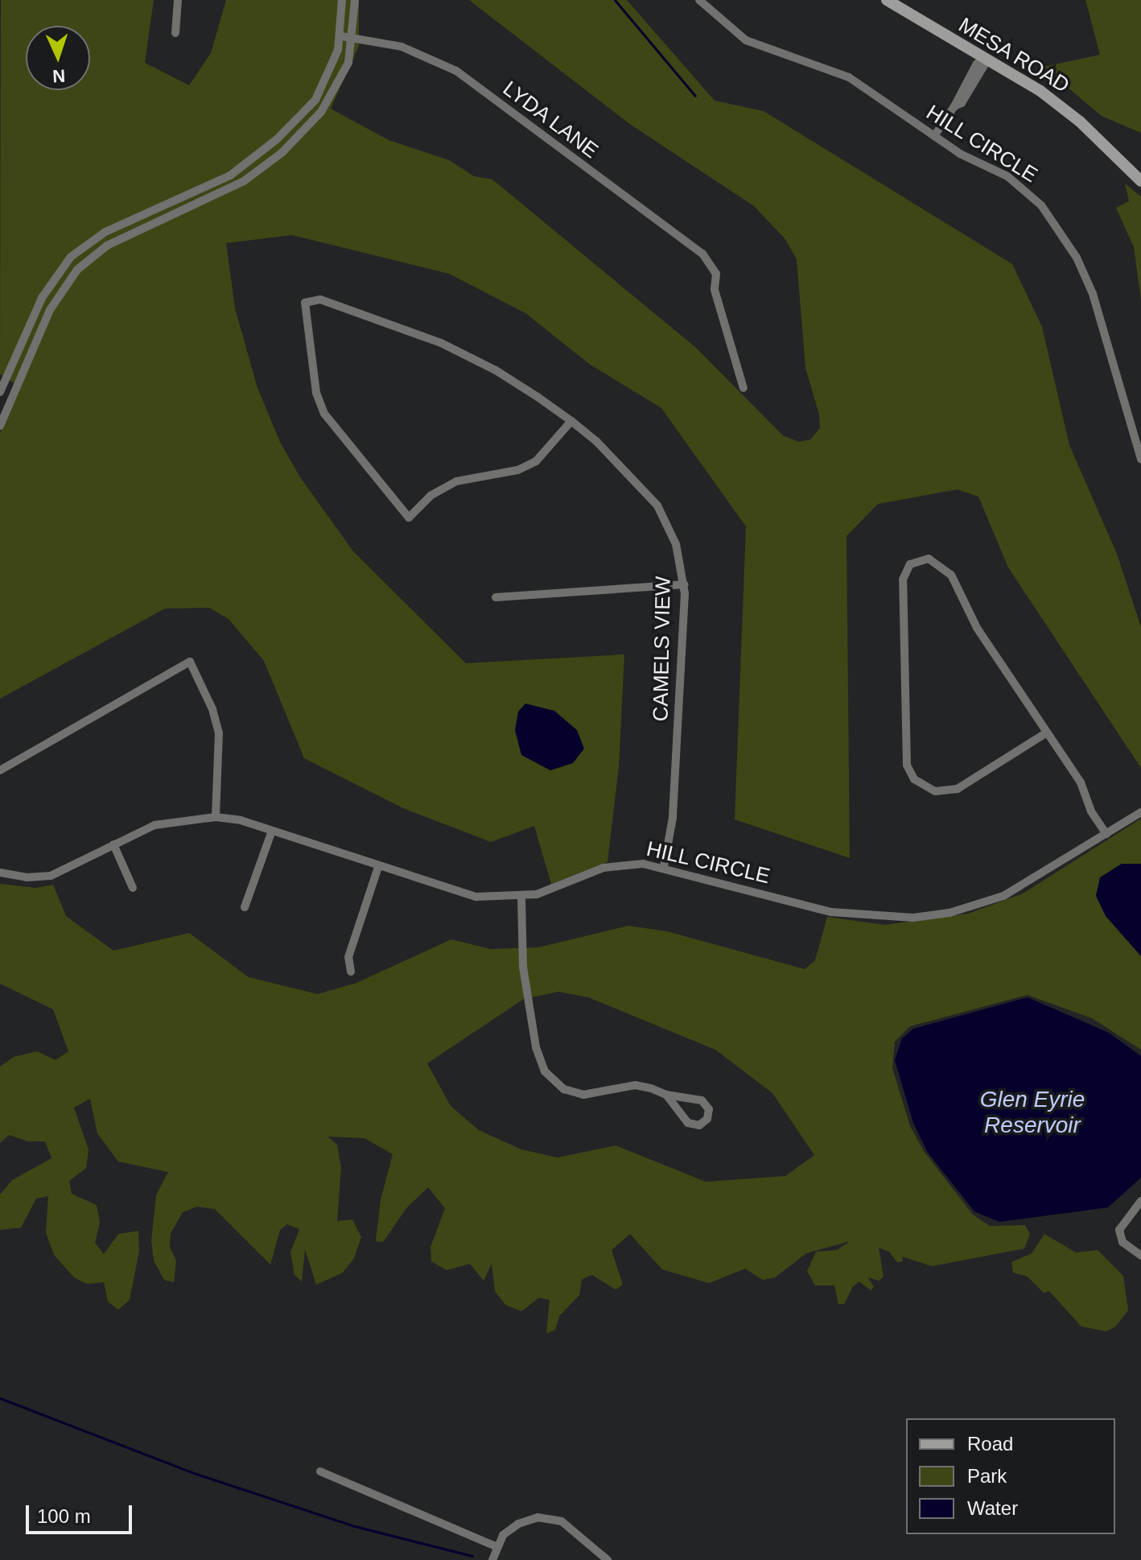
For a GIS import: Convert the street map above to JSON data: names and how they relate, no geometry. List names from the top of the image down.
{
  "streets": {
    "main road": ["MESA ROAD"],
    "street": ["LYDA LANE", "HILL CIRCLE", "CAMELS VIEW"]
  },
  "crossings": [
    ["HILL CIRCLE", "CAMELS VIEW"]
  ],
  "water": ["Glen Eyrie Reservoir"],
  "legend": ["Road", "Park", "Water"],
  "scale_bar": "100 m",
  "north": "bottom"
}
